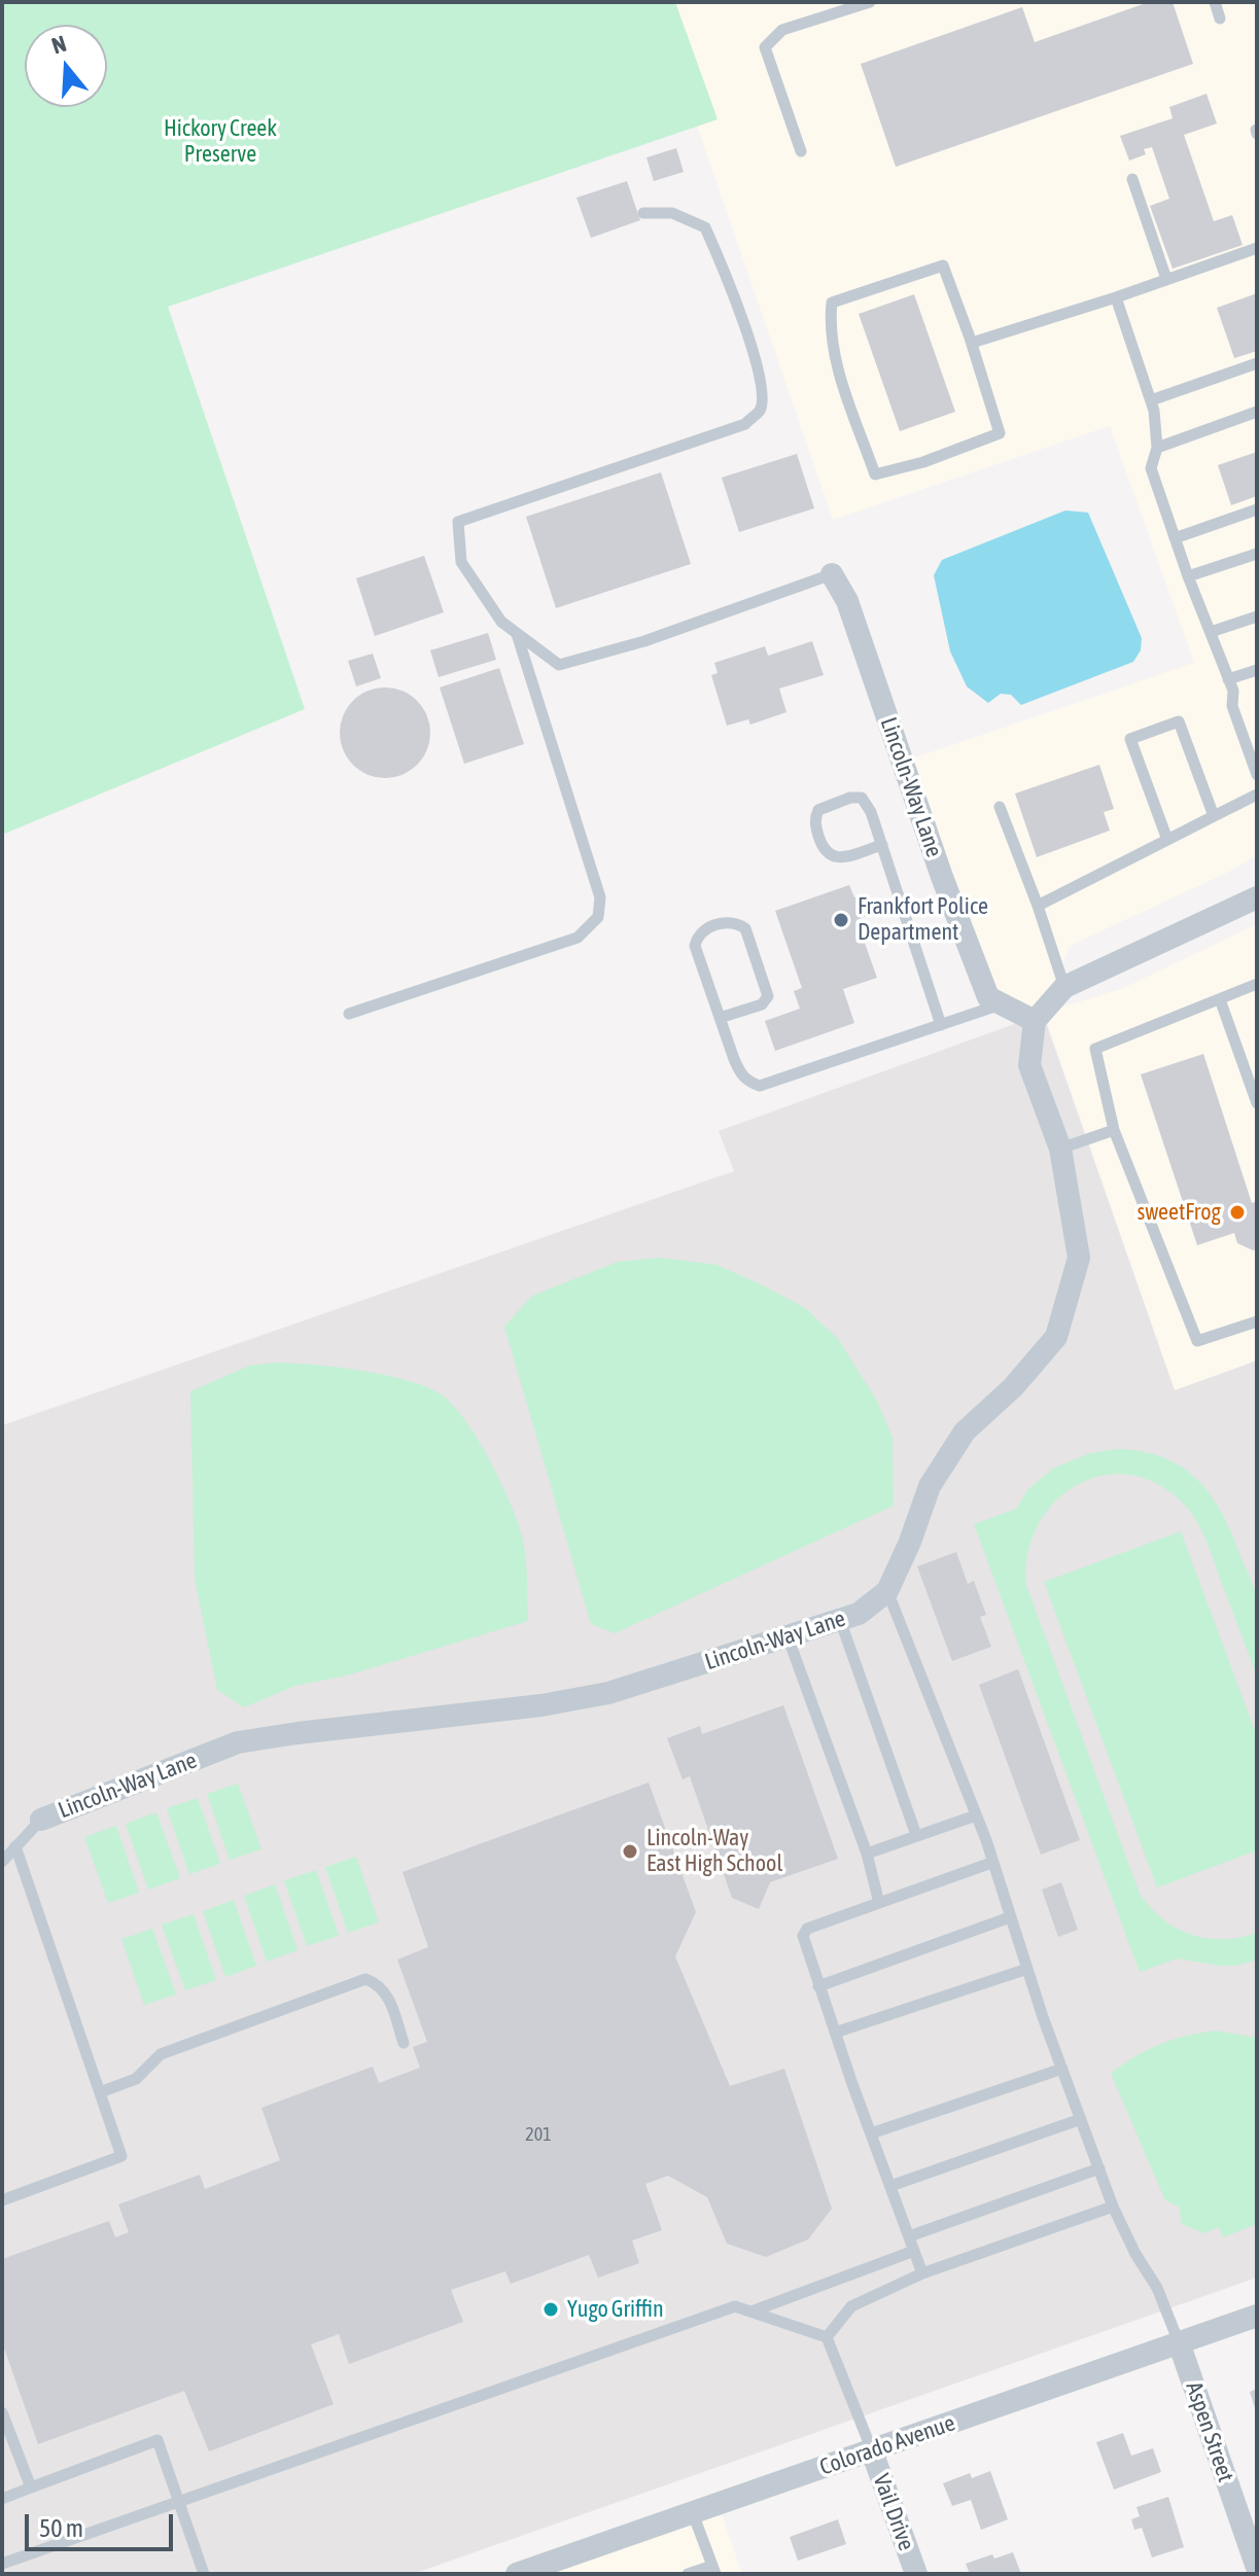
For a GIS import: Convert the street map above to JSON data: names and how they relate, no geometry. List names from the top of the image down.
{
  "streets": {
    "street": [
      "Lincoln-Way Lane",
      "Aspen Street",
      "Colorado Avenue",
      "Vail Drive"
    ]
  },
  "crossings": [
    ["Aspen Street", "Colorado Avenue"],
    ["Colorado Avenue", "Vail Drive"]
  ],
  "parks": ["Hickory Creek Preserve"],
  "places": [
    "Frankfort Police Department",
    "sweetFrog",
    "Lincoln-Way East High School",
    "Yugo Griffin"
  ],
  "house_numbers": ["201"],
  "scale_bar": "50 m",
  "north": "top"
}
